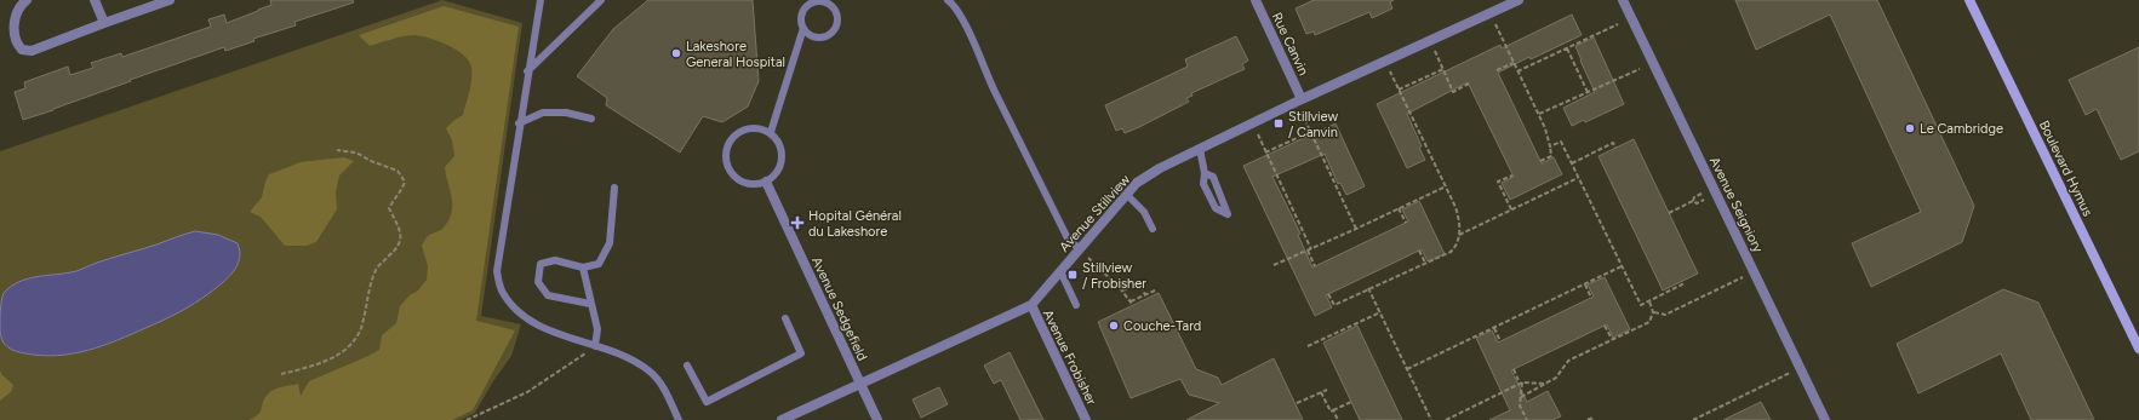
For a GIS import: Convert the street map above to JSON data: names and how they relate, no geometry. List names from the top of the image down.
{
  "streets": {
    "street": [
      "Rue Canvin",
      "Boulevard Hymus",
      "Avenue Seigniory",
      "Avenue Stillview",
      "Avenue Sedgefield",
      "Avenue Frobisher"
    ]
  },
  "crossings": [
    ["Rue Canvin", "Avenue Stillview"],
    ["Avenue Stillview", "Avenue Sedgefield"],
    ["Avenue Stillview", "Avenue Frobisher"]
  ],
  "places": {
    "other": ["Lakeshore General Hospital", "Le Cambridge", "Couche-Tard"],
    "transit": ["Stillview / Canvin", "Stillview / Frobisher"],
    "health": ["Hopital Général du Lakeshore"]
  }
}
